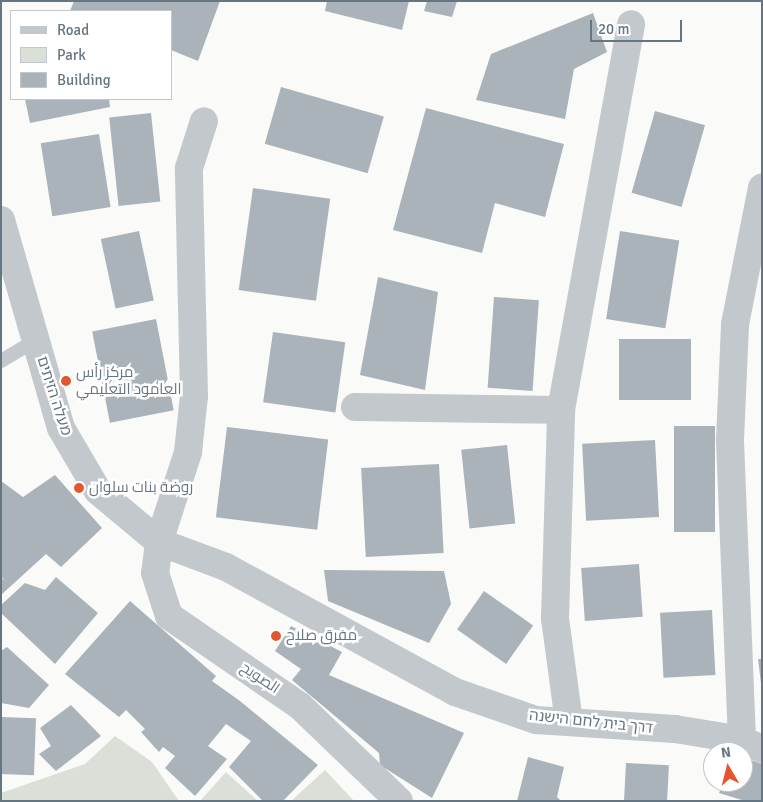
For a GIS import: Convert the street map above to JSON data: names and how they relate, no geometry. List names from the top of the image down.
{
  "streets": {
    "street": ["מעלה הזיתים", "الصويح", "דרך בית לחם הישנה"]
  },
  "crossings": [
    ["מעלה הזיתים", "الصويح"],
    ["מעלה הזיתים", "דרך בית לחם הישנה"],
    ["الصويح", "דרך בית לחם הישנה"]
  ],
  "places": ["مركز رأس العامود التعليمي", "روضة بنات سلوان", "مفرق صلاح"],
  "legend": ["Road", "Park", "Building"],
  "scale_bar": "20 m",
  "north": "top"
}
